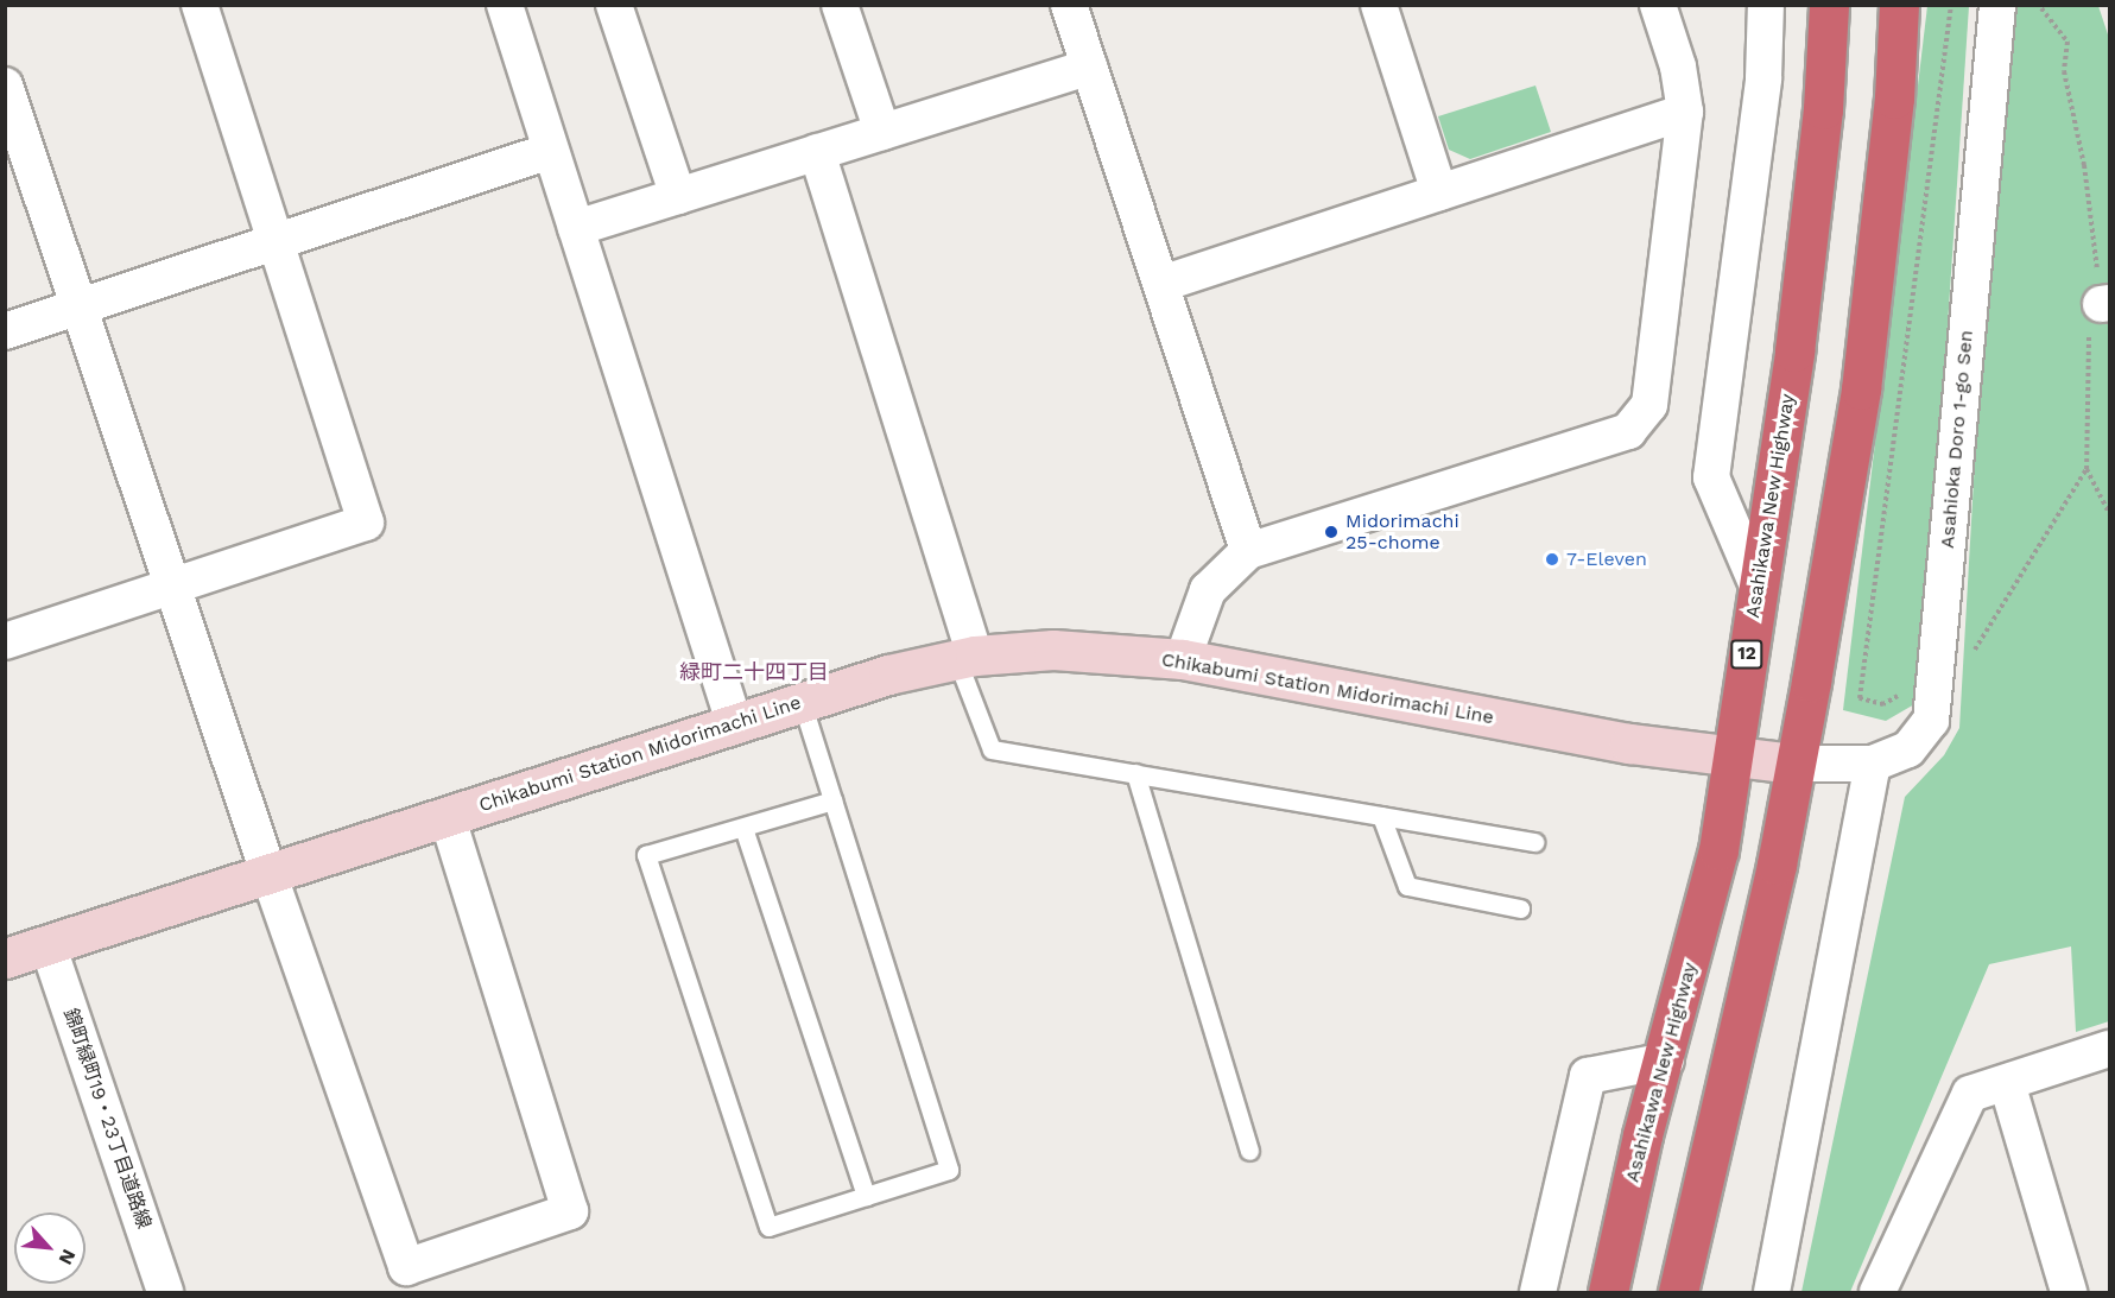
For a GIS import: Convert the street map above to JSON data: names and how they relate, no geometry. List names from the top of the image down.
{
  "streets": {
    "highway": ["Asahikawa New Highway", "12"],
    "main road": ["Chikabumi Station Midorimachi Line"],
    "street": ["Asahioka Doro 1-go Sen", "錦町緑町19・23丁目道路線"]
  },
  "crossings": [
    ["Asahioka Doro 1-go Sen", "Chikabumi Station Midorimachi Line"],
    ["Asahikawa New Highway", "Chikabumi Station Midorimachi Line"],
    ["Chikabumi Station Midorimachi Line", "錦町緑町19・23丁目道路線"]
  ],
  "districts": ["緑町二十四丁目"],
  "places": ["Midorimachi 25-chome", "7-Eleven"],
  "north": "bottom right"
}
